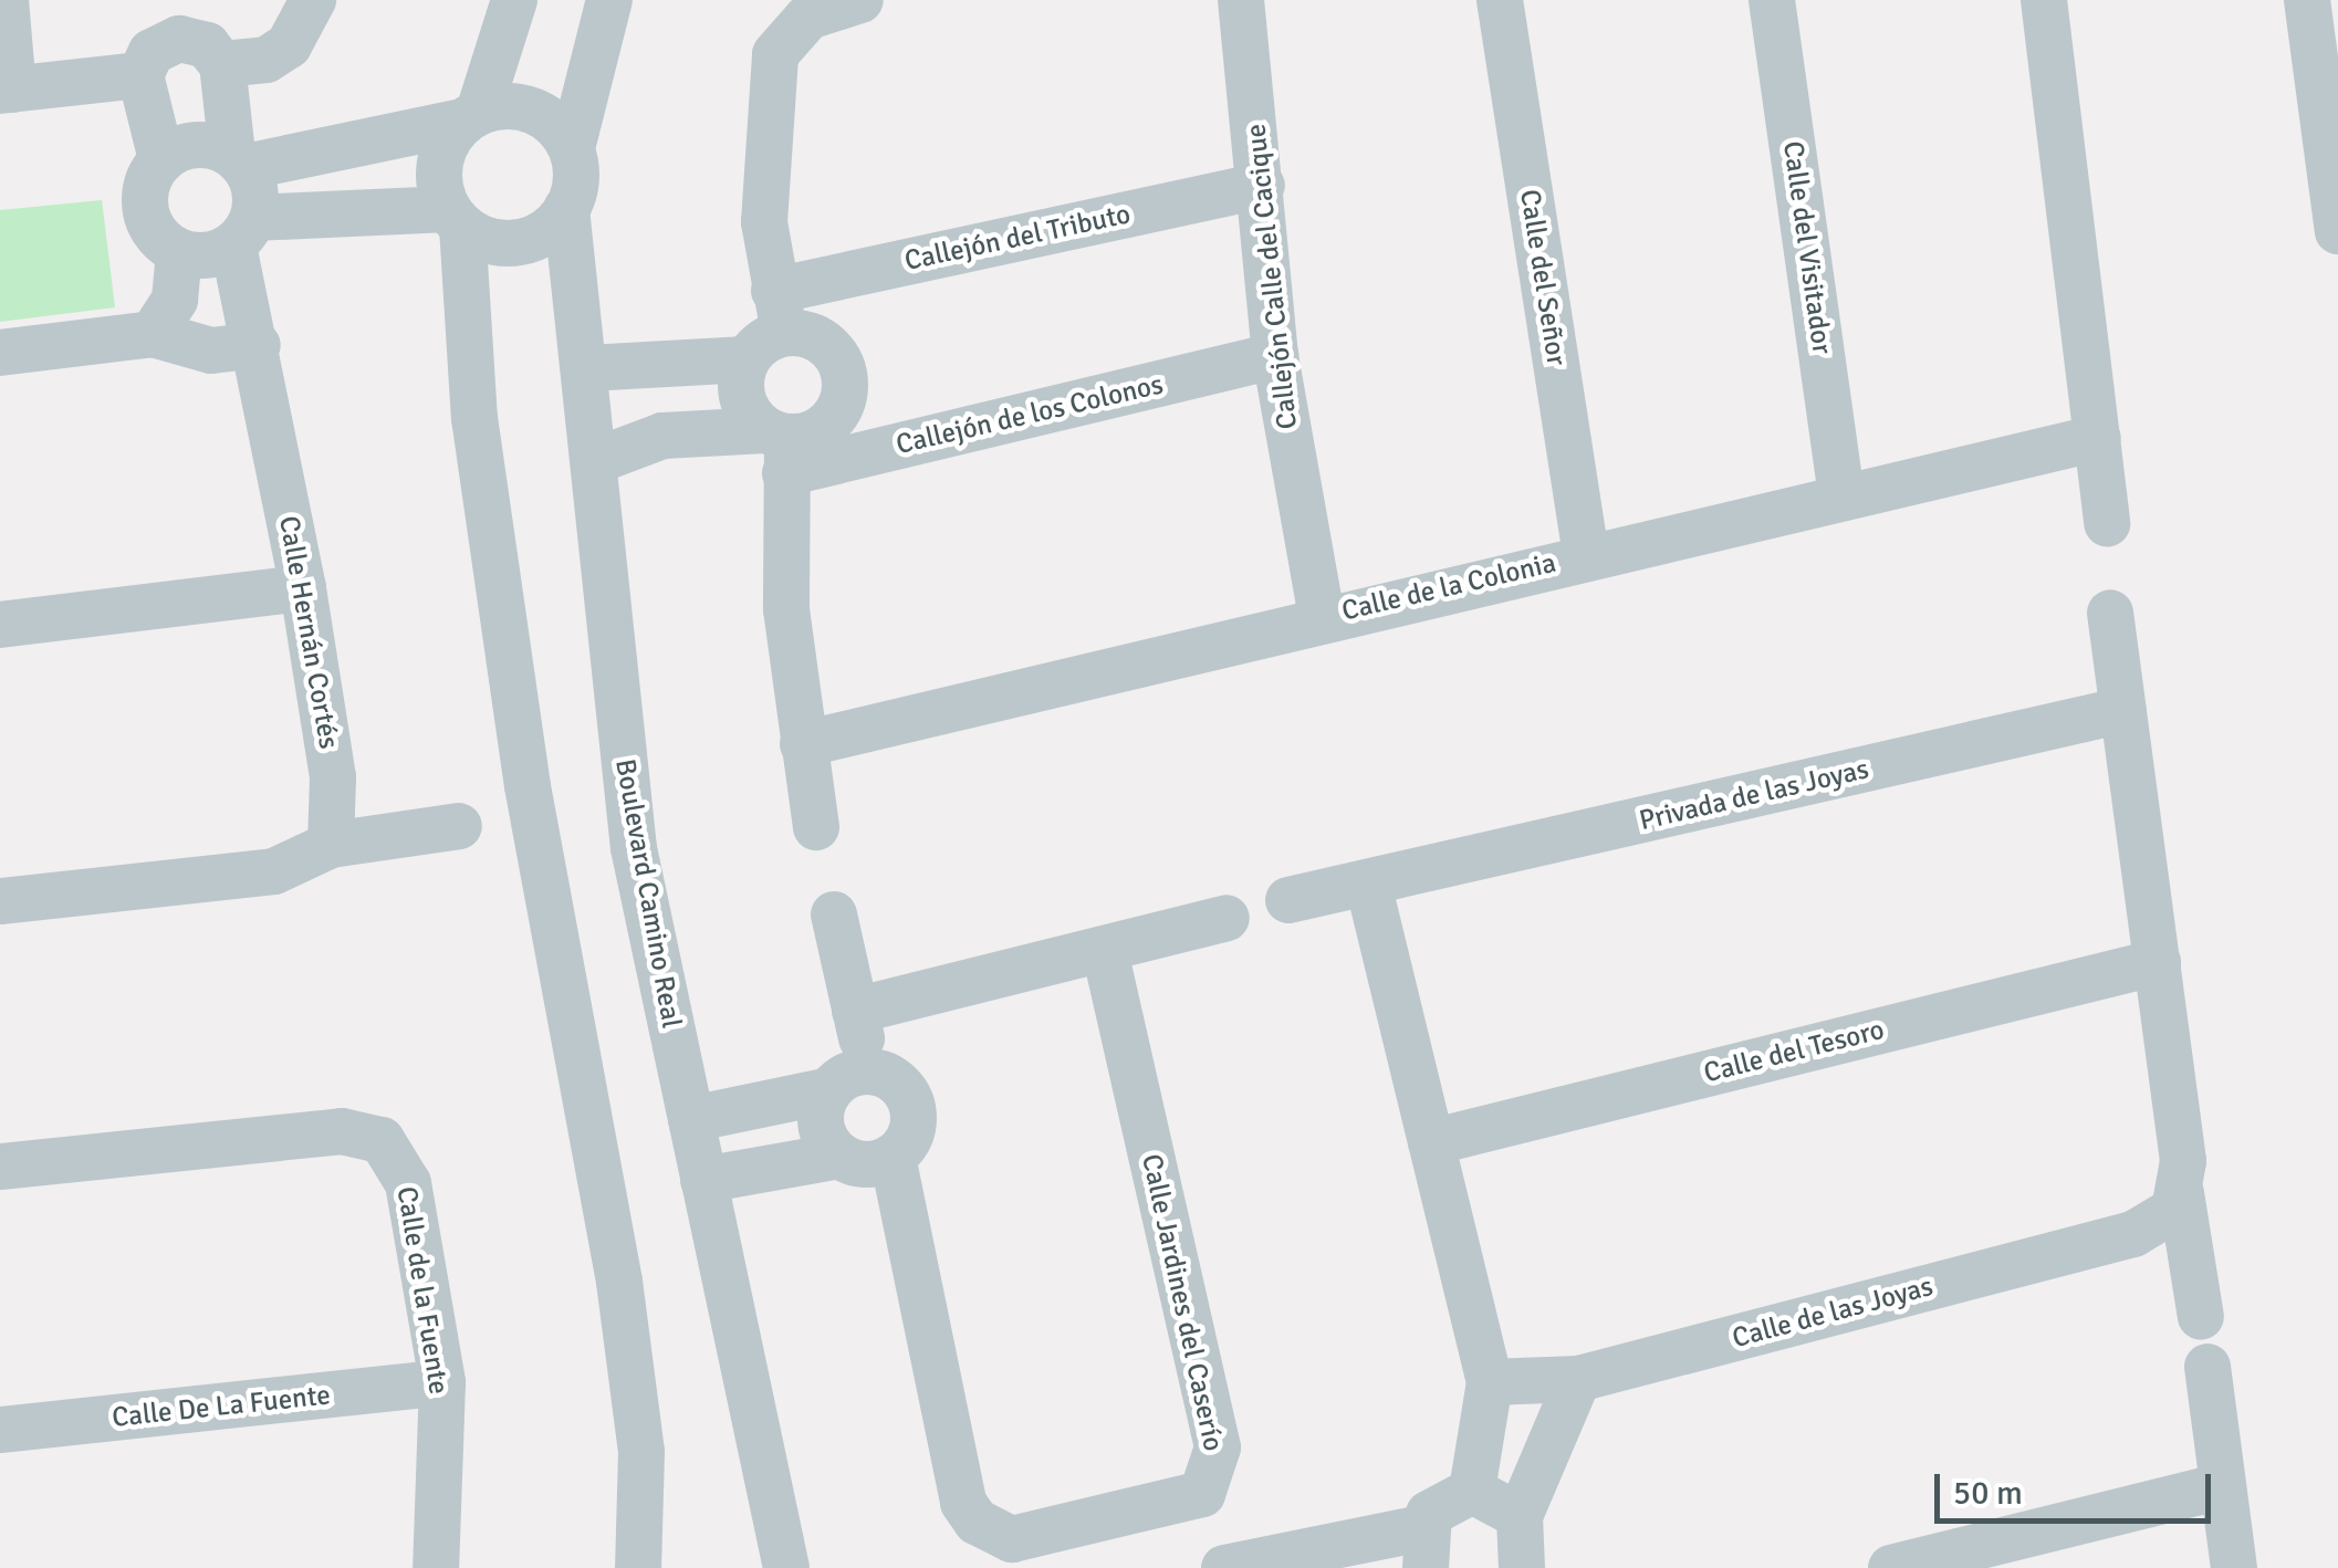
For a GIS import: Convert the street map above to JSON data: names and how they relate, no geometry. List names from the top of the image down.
{
  "streets": {
    "street": [
      "Callejón del Tributo",
      "Calle del Visitador",
      "Callejón Calle del Cacique",
      "Calle del Señor",
      "Callejón de los Colonos",
      "Calle de la Colonia",
      "Calle Hernán Cortés",
      "Privada de las Joyas",
      "Boulevard Camino Real",
      "Calle del Tesoro",
      "Calle de la Fuente",
      "Calle Jardines del Caserío",
      "Calle de las Joyas",
      "Calle De La Fuente"
    ]
  },
  "crossings": [
    ["Callejón del Tributo", "Callejón Calle del Cacique"],
    ["Callejón del Tributo", "Callejón de los Colonos"],
    ["Callejón del Tributo", "Boulevard Camino Real"],
    ["Calle del Visitador", "Calle de la Colonia"],
    ["Callejón Calle del Cacique", "Callejón de los Colonos"],
    ["Callejón Calle del Cacique", "Calle de la Colonia"],
    ["Calle del Señor", "Calle de la Colonia"],
    ["Callejón de los Colonos", "Boulevard Camino Real"],
    ["Calle de la Fuente", "Calle De La Fuente"]
  ],
  "scale_bar": "50 m"
}
